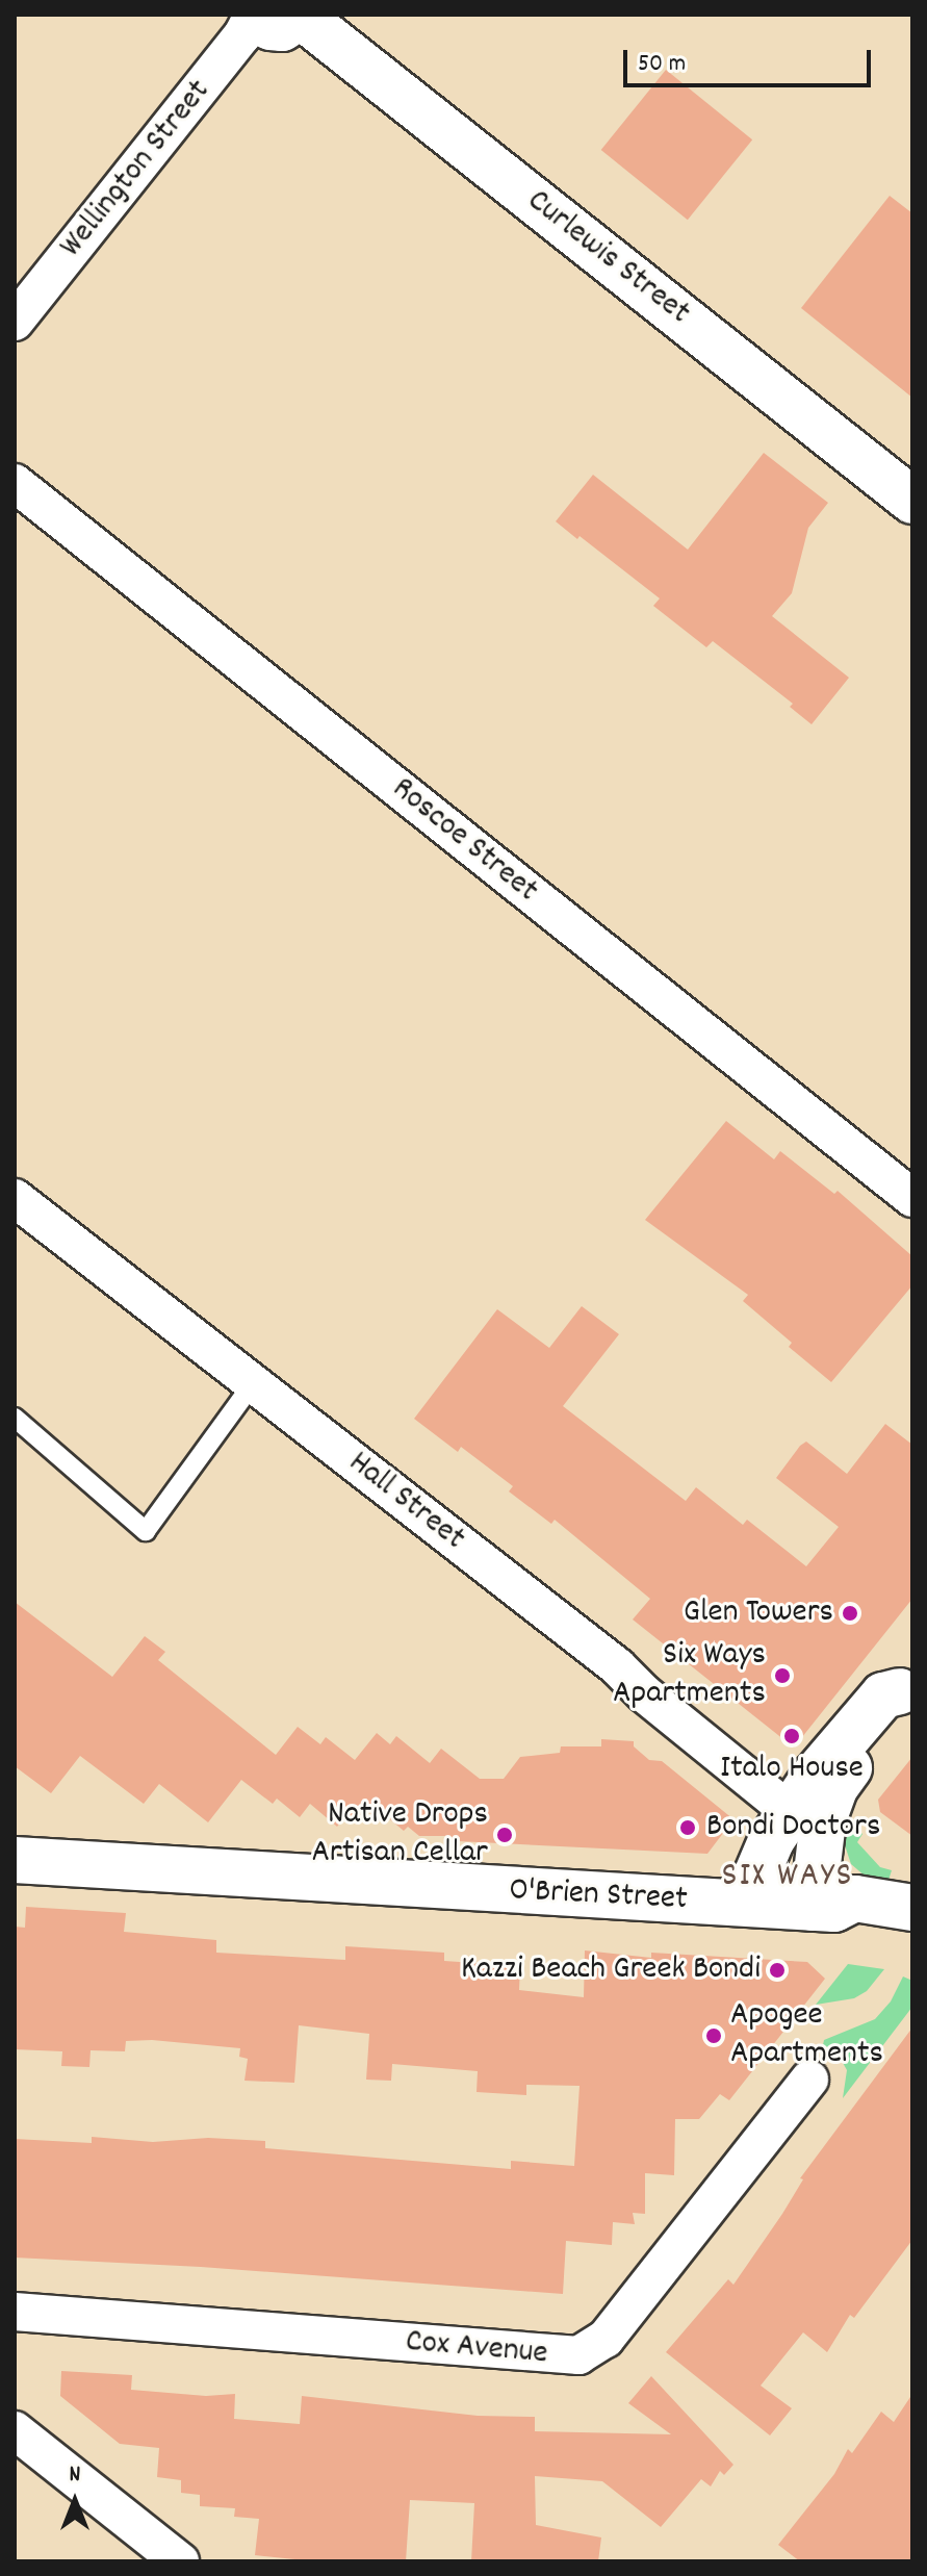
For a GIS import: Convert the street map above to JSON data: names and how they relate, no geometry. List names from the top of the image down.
{
  "streets": {
    "street": [
      "Wellington Street",
      "Curlewis Street",
      "Roscoe Street",
      "Hall Street",
      "O'Brien Street",
      "Cox Avenue"
    ]
  },
  "districts": ["SIX WAYS"],
  "places": [
    "Glen Towers",
    "Six Ways Apartments",
    "Italo House",
    "Bondi Doctors",
    "Native Drops Artisan Cellar",
    "Kazzi Beach Greek Bondi",
    "Apogee Apartments"
  ],
  "scale_bar": "50 m",
  "north": "top"
}
